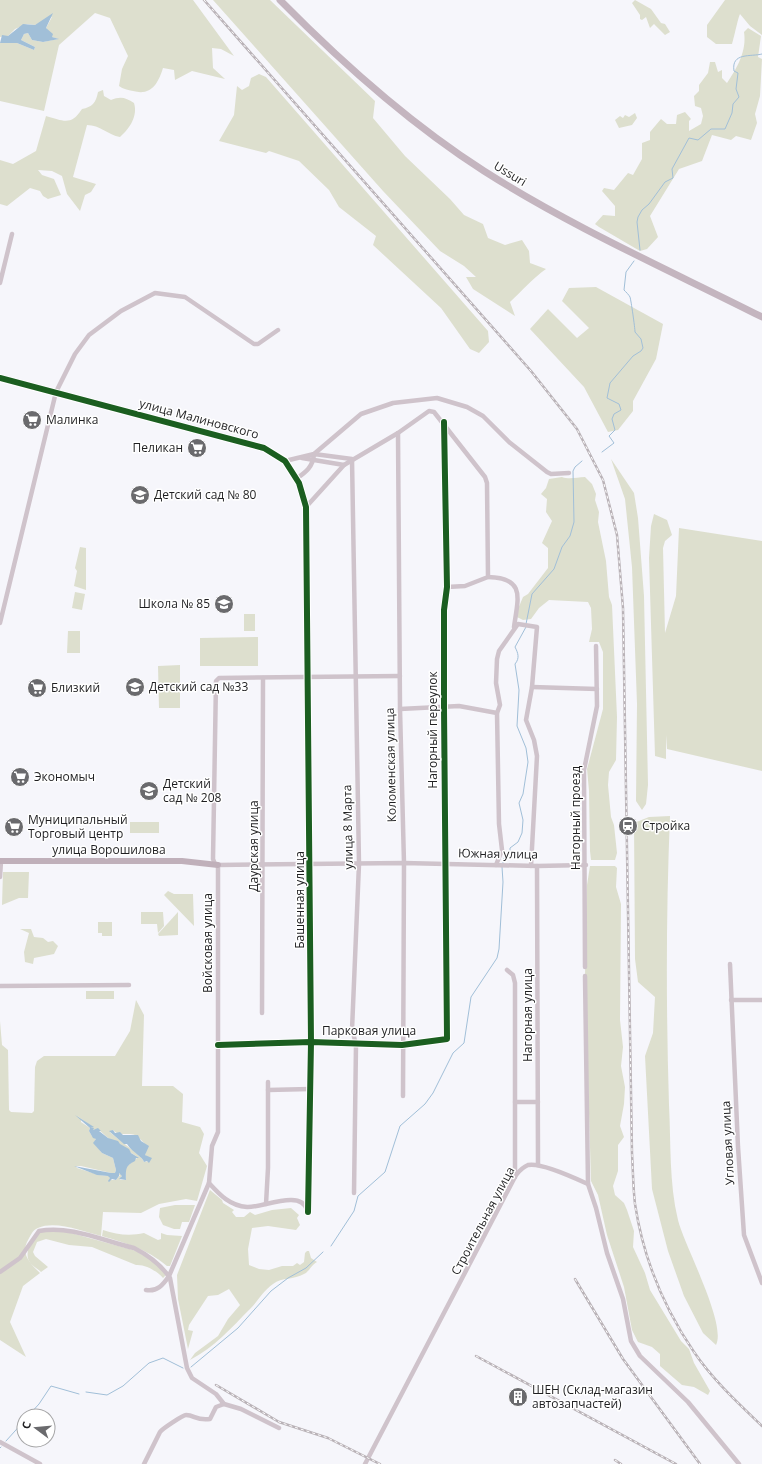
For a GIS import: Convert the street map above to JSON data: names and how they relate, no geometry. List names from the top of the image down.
{
  "streets": {
    "highway": ["Ussuri"],
    "main road": ["улица Ворошилова"],
    "street": [
      "улица Малиновского",
      "Нагорный переулок",
      "Коломенская улица",
      "Нагорный проезд",
      "улица 8 Марта",
      "Даурская улица",
      "Южная улица",
      "Башенная улица",
      "Войсковая улица",
      "Нагорная улица",
      "Парковая улица",
      "Угловая улица",
      "Строительная улица"
    ]
  },
  "crossings": [
    ["улица Малиновского", "Башенная улица"],
    ["Нагорный переулок", "Южная улица"],
    ["Нагорный переулок", "Парковая улица"],
    ["Коломенская улица", "Южная улица"],
    ["Коломенская улица", "Парковая улица"],
    ["Нагорный проезд", "Южная улица"],
    ["улица 8 Марта", "Южная улица"],
    ["улица 8 Марта", "Парковая улица"],
    ["Даурская улица", "Южная улица"],
    ["Даурская улица", "Войсковая улица"],
    ["улица Ворошилова", "Южная улица"],
    ["улица Ворошилова", "Войсковая улица"],
    ["Южная улица", "Башенная улица"],
    ["Южная улица", "Войсковая улица"],
    ["Южная улица", "Нагорная улица"],
    ["Башенная улица", "Парковая улица"],
    ["Войсковая улица", "Парковая улица"],
    ["Нагорная улица", "Строительная улица"]
  ],
  "places": {
    "supermarket": [
      "Малинка",
      "Пеликан",
      "Близкий",
      "Экономыч",
      "Муниципальный Торговый центр"
    ],
    "school or university": [
      "Детский сад № 80",
      "Школа № 85",
      "Детский сад №33",
      "Детский сад № 208"
    ],
    "station": ["Стройка"],
    "building": ["ШЕН (Склад-магазин автозапчастей)"]
  },
  "north": "left"
}
